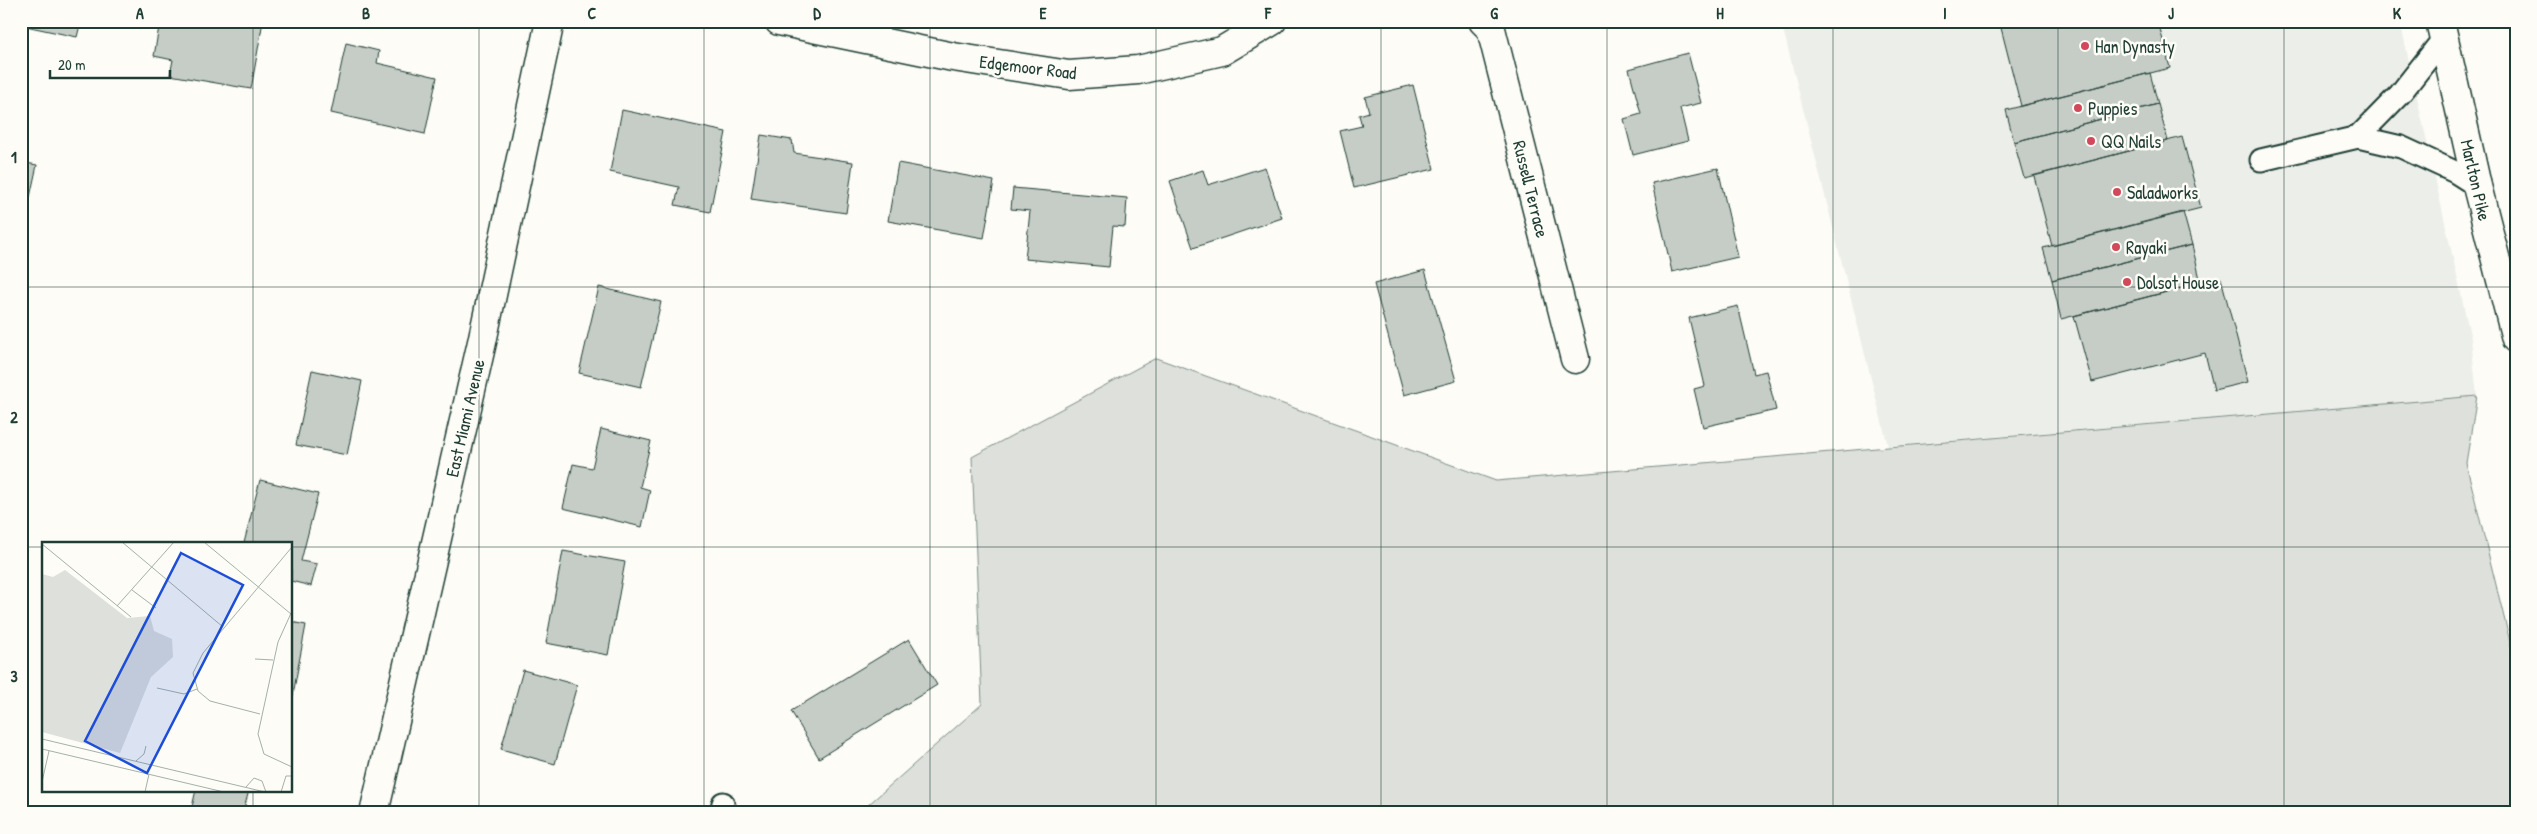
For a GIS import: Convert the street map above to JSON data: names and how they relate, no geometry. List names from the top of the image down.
{
  "streets": {
    "main road": [
      "Edgemoor Road",
      "Marlton Pike",
      "Russell Terrace",
      "East Miami Avenue"
    ]
  },
  "places": [
    "Han Dynasty",
    "Puppies",
    "QQ Nails",
    "Saladworks",
    "Rayaki",
    "Dolsot House"
  ],
  "scale_bar": "20 m",
  "grid": {
    "columns": [
      "A",
      "B",
      "C",
      "D",
      "E",
      "F",
      "G",
      "H",
      "I",
      "J",
      "K"
    ],
    "rows": ["1", "2", "3"]
  }
}
